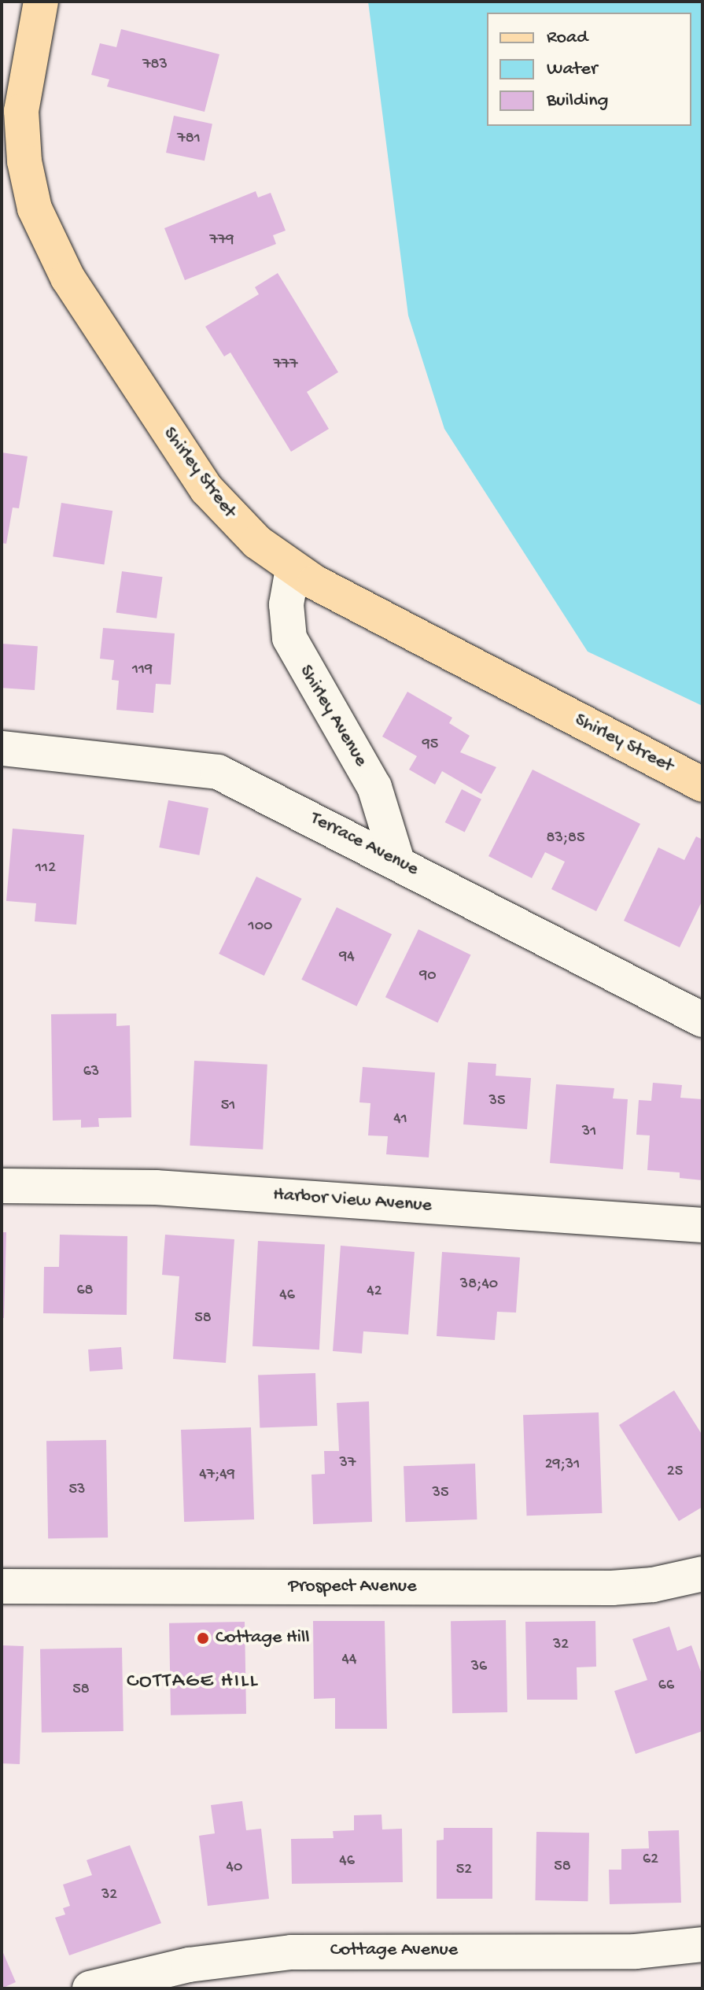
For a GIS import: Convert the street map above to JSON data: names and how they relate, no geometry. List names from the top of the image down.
{
  "streets": {
    "main road": ["Shirley Street"],
    "street": [
      "Shirley Avenue",
      "Terrace Avenue",
      "Harbor View Avenue",
      "Prospect Avenue",
      "Cottage Avenue"
    ]
  },
  "crossings": [
    ["Shirley Street", "Shirley Avenue"],
    ["Shirley Avenue", "Terrace Avenue"]
  ],
  "districts": ["COTTAGE HILL"],
  "places": ["Cottage Hill"],
  "house_numbers": [
    "783",
    "781",
    "779",
    "777",
    "119",
    "95",
    "83;85",
    "112",
    "100",
    "94",
    "90",
    "63",
    "35",
    "51",
    "41",
    "31",
    "38;40",
    "68",
    "42",
    "46",
    "58",
    "37",
    "29;31",
    "25",
    "47;49",
    "53",
    "35",
    "32",
    "44",
    "36",
    "66",
    "58",
    "62",
    "46",
    "58",
    "40",
    "52",
    "32"
  ],
  "legend": ["Road", "Water", "Building"]
}
